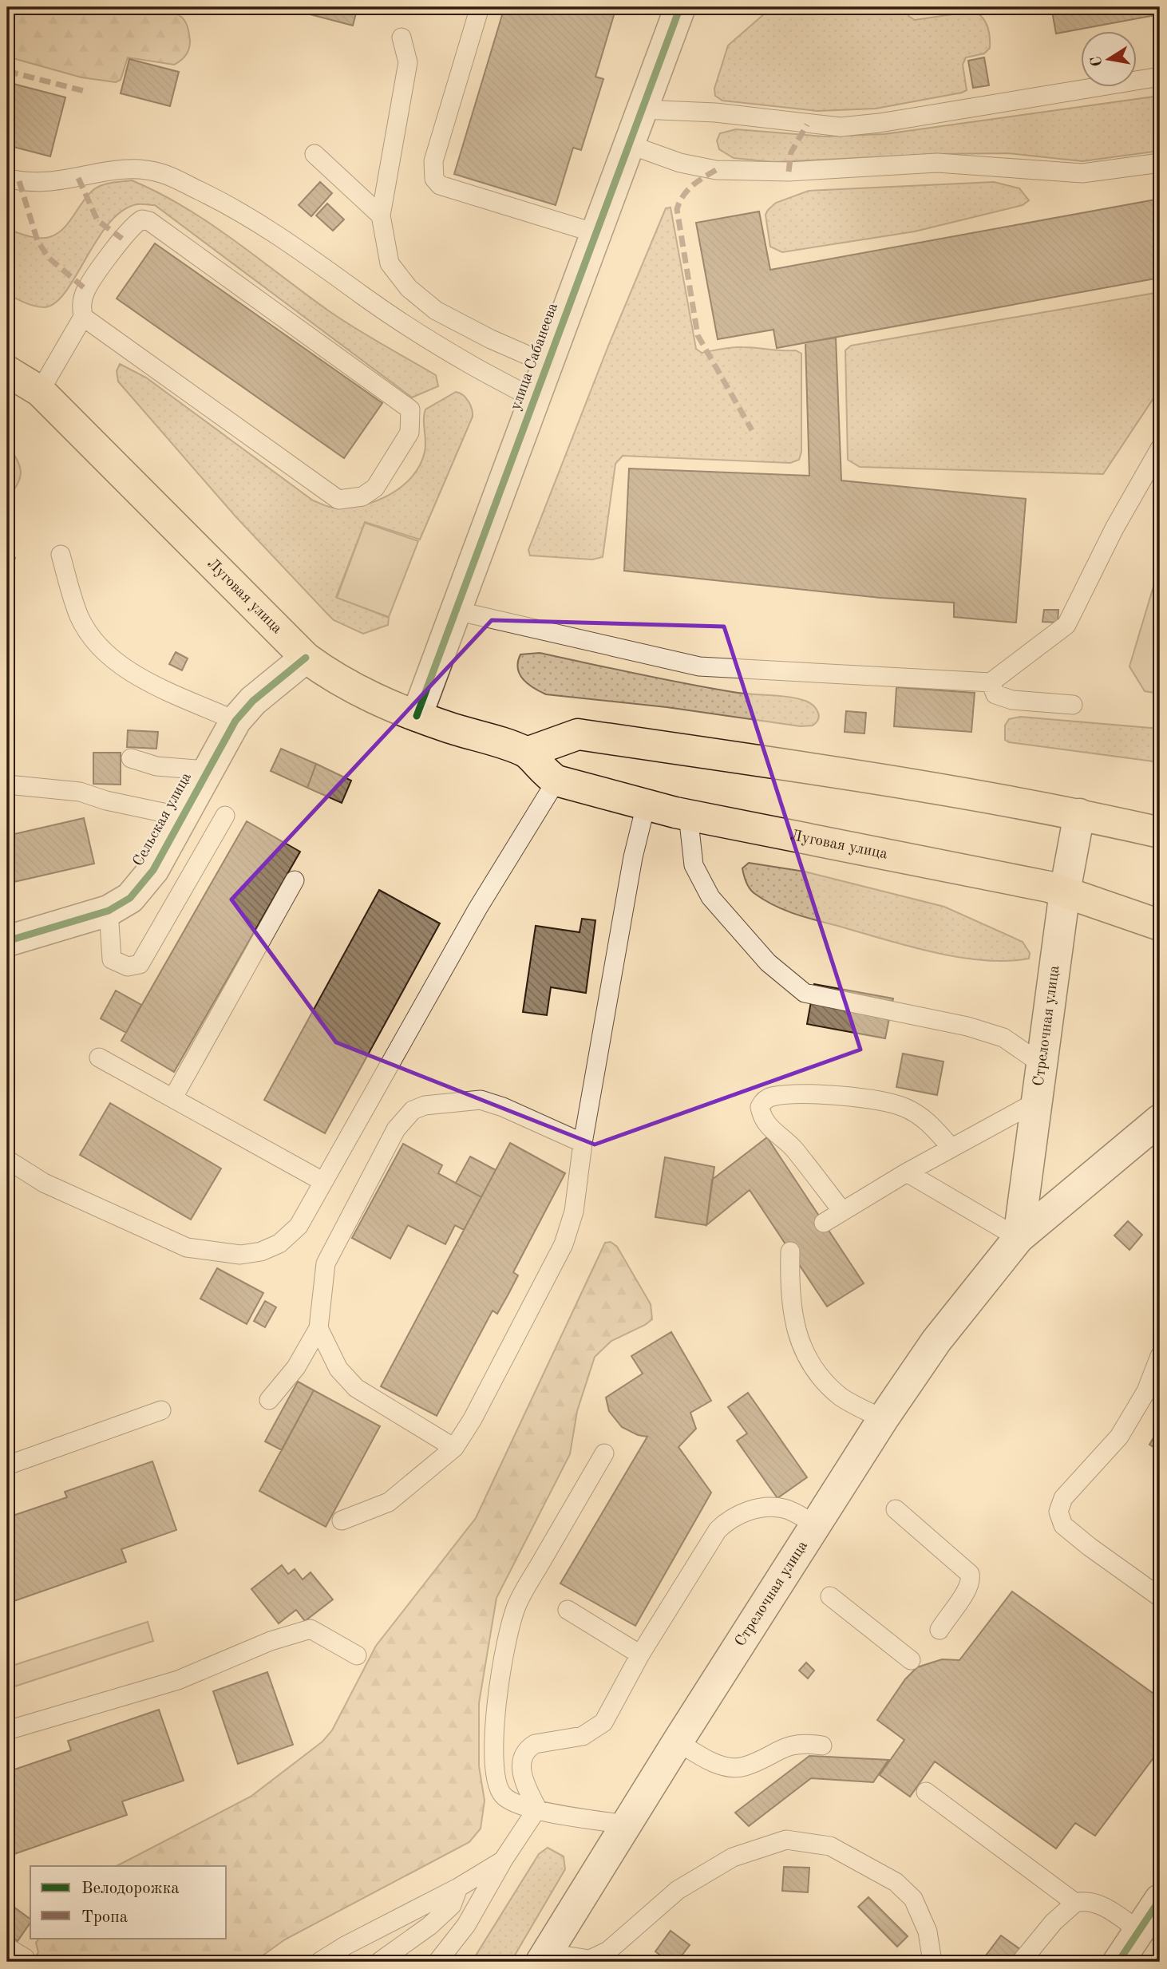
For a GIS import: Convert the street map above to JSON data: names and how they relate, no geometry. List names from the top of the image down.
{
  "streets": {
    "main road": [
      "улица Сабанеева",
      "Луговая улица",
      "Сельская улица",
      "Стрелочная улица"
    ]
  },
  "crossings": [
    ["улица Сабанеева", "Луговая улица"],
    ["Луговая улица", "Сельская улица"],
    ["Луговая улица", "Стрелочная улица"]
  ],
  "legend": ["Велодорожка", "Тропа"],
  "north": "left"
}
